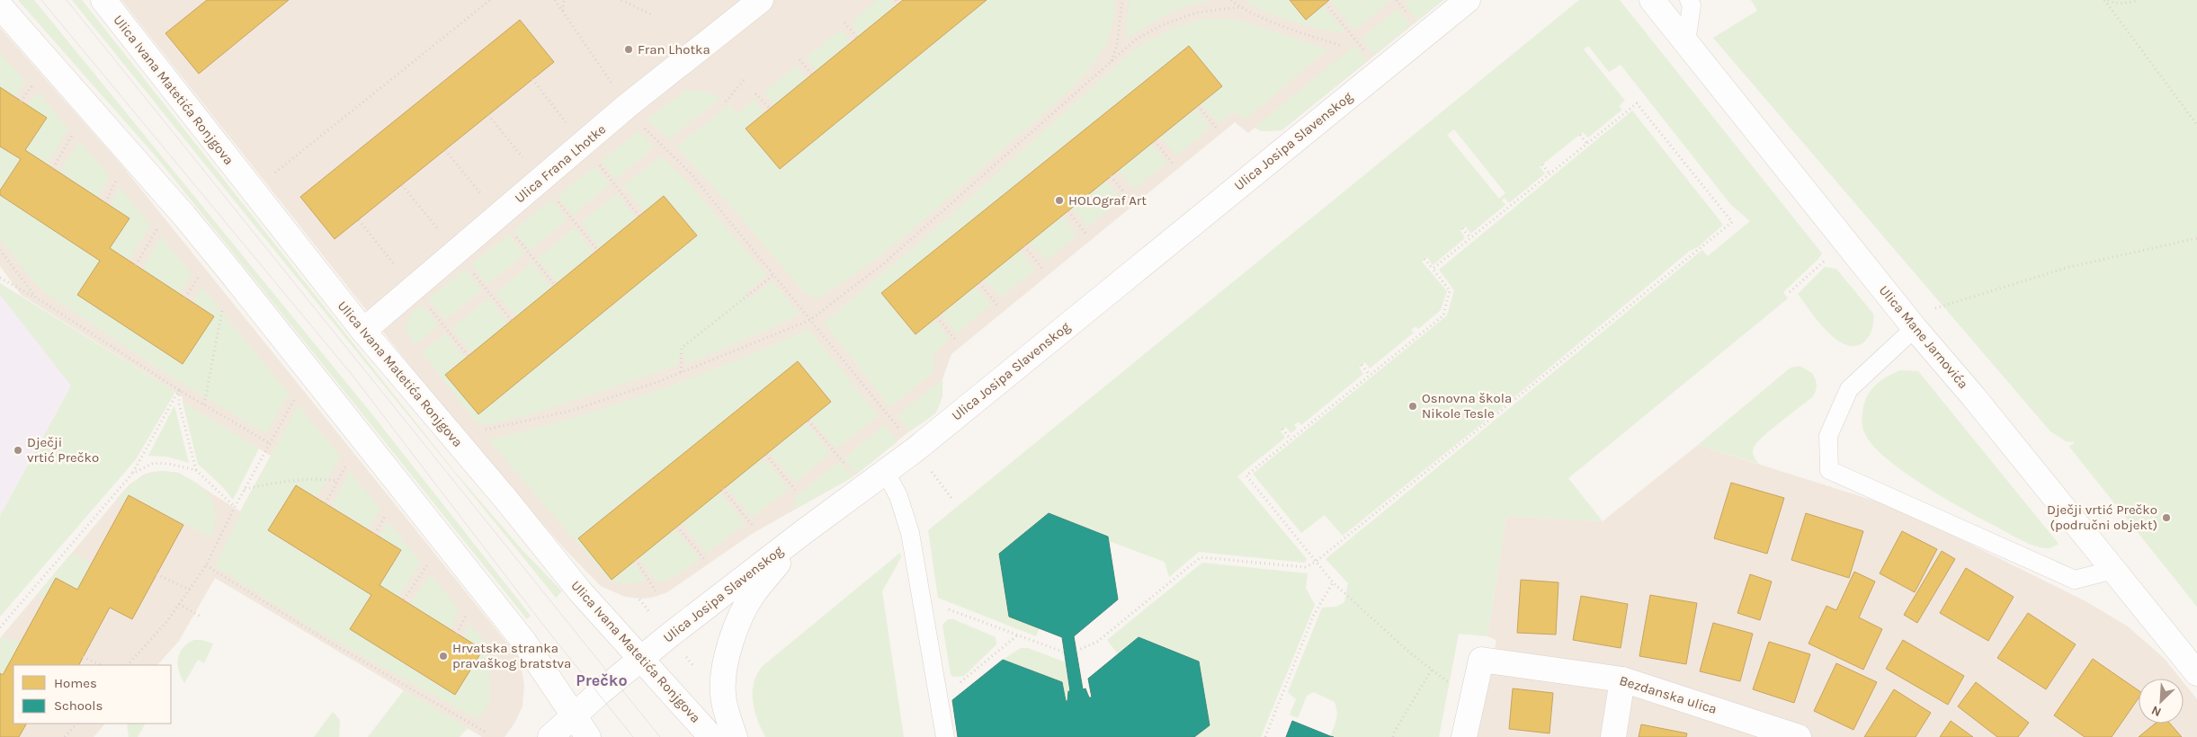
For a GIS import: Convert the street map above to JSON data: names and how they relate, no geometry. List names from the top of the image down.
{
  "streets": {
    "street": [
      "Ulica Ivana Matetića Ronjgova",
      "Ulica Josipa Slavenskog",
      "Ulica Frana Lhotke",
      "Ulica Mane Jarnovića",
      "Bezdanska ulica"
    ]
  },
  "crossings": [
    ["Ulica Ivana Matetića Ronjgova", "Ulica Josipa Slavenskog"],
    ["Ulica Ivana Matetića Ronjgova", "Ulica Frana Lhotke"]
  ],
  "districts": ["Prečko"],
  "places": [
    "Fran Lhotka",
    "HOLOgraf Art",
    "Osnovna škola Nikole Tesle",
    "Dječji vrtić Prečko",
    "Dječji vrtić Prečko (područni objekt)",
    "Hrvatska stranka pravaškog bratstva"
  ],
  "legend": ["Homes", "Schools"],
  "north": "bottom left"
}
